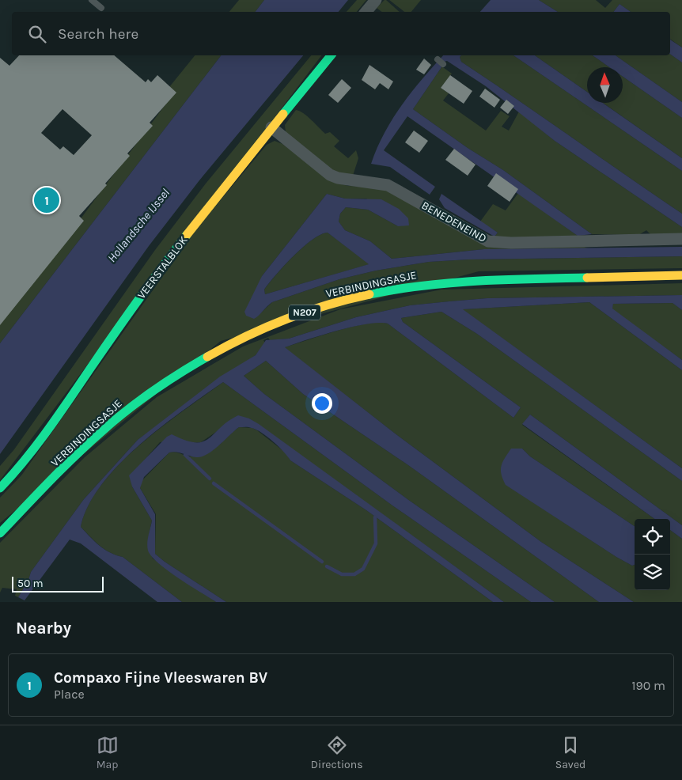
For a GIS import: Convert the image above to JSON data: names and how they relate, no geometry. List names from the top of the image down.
{
  "streets": {
    "main road": ["VEERSTALBLOK", "VERBINDINGSASJE", "N207"],
    "street": ["BENEDENEIND"]
  },
  "crossings": [
    ["BENEDENEIND", "VEERSTALBLOK"]
  ],
  "water": ["Hollandsche IJssel"],
  "scale_bar": "50 m",
  "north": "top",
  "page": {
    "search": "Search here",
    "pins": "1",
    "scale": "50 m",
    "heading": "Nearby",
    "list": [
      {
        "mark": "1",
        "name": "Compaxo Fijne Vleeswaren BV",
        "note": "Place",
        "value": "190 m"
      }
    ],
    "nav": ["Map", "Directions", "Saved"]
  }
}
